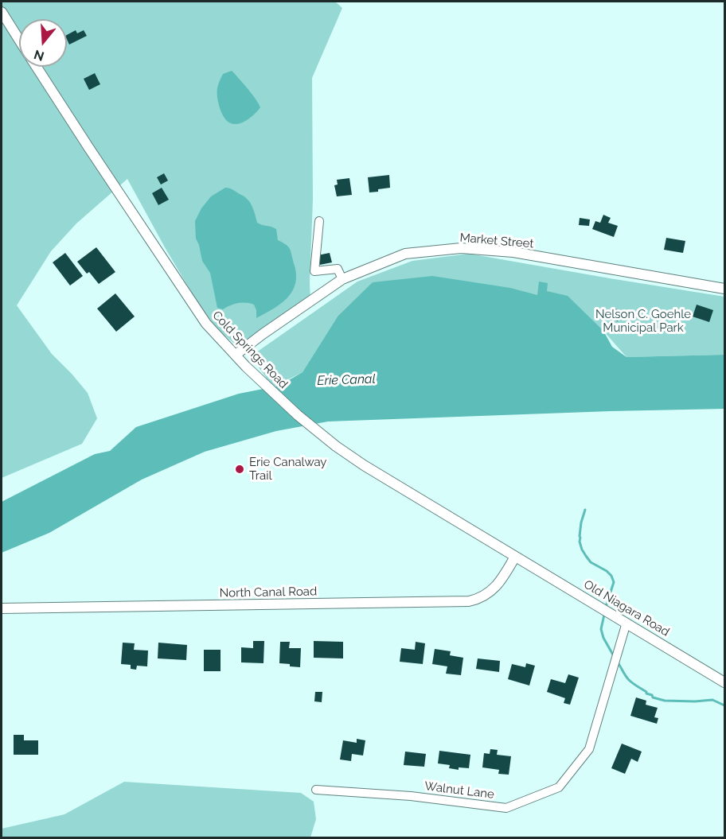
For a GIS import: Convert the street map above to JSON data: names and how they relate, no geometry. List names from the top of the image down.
{
  "streets": {
    "street": [
      "Market Street",
      "Cold Springs Road",
      "North Canal Road",
      "Old Niagara Road",
      "Walnut Lane"
    ]
  },
  "crossings": [
    ["Market Street", "Cold Springs Road"],
    ["Cold Springs Road", "North Canal Road"],
    ["Cold Springs Road", "Old Niagara Road"],
    ["North Canal Road", "Old Niagara Road"],
    ["Old Niagara Road", "Walnut Lane"]
  ],
  "water": ["Erie Canal"],
  "parks": ["Nelson C. Goehle Municipal Park"],
  "places": ["Erie Canalway Trail"],
  "north": "bottom"
}
